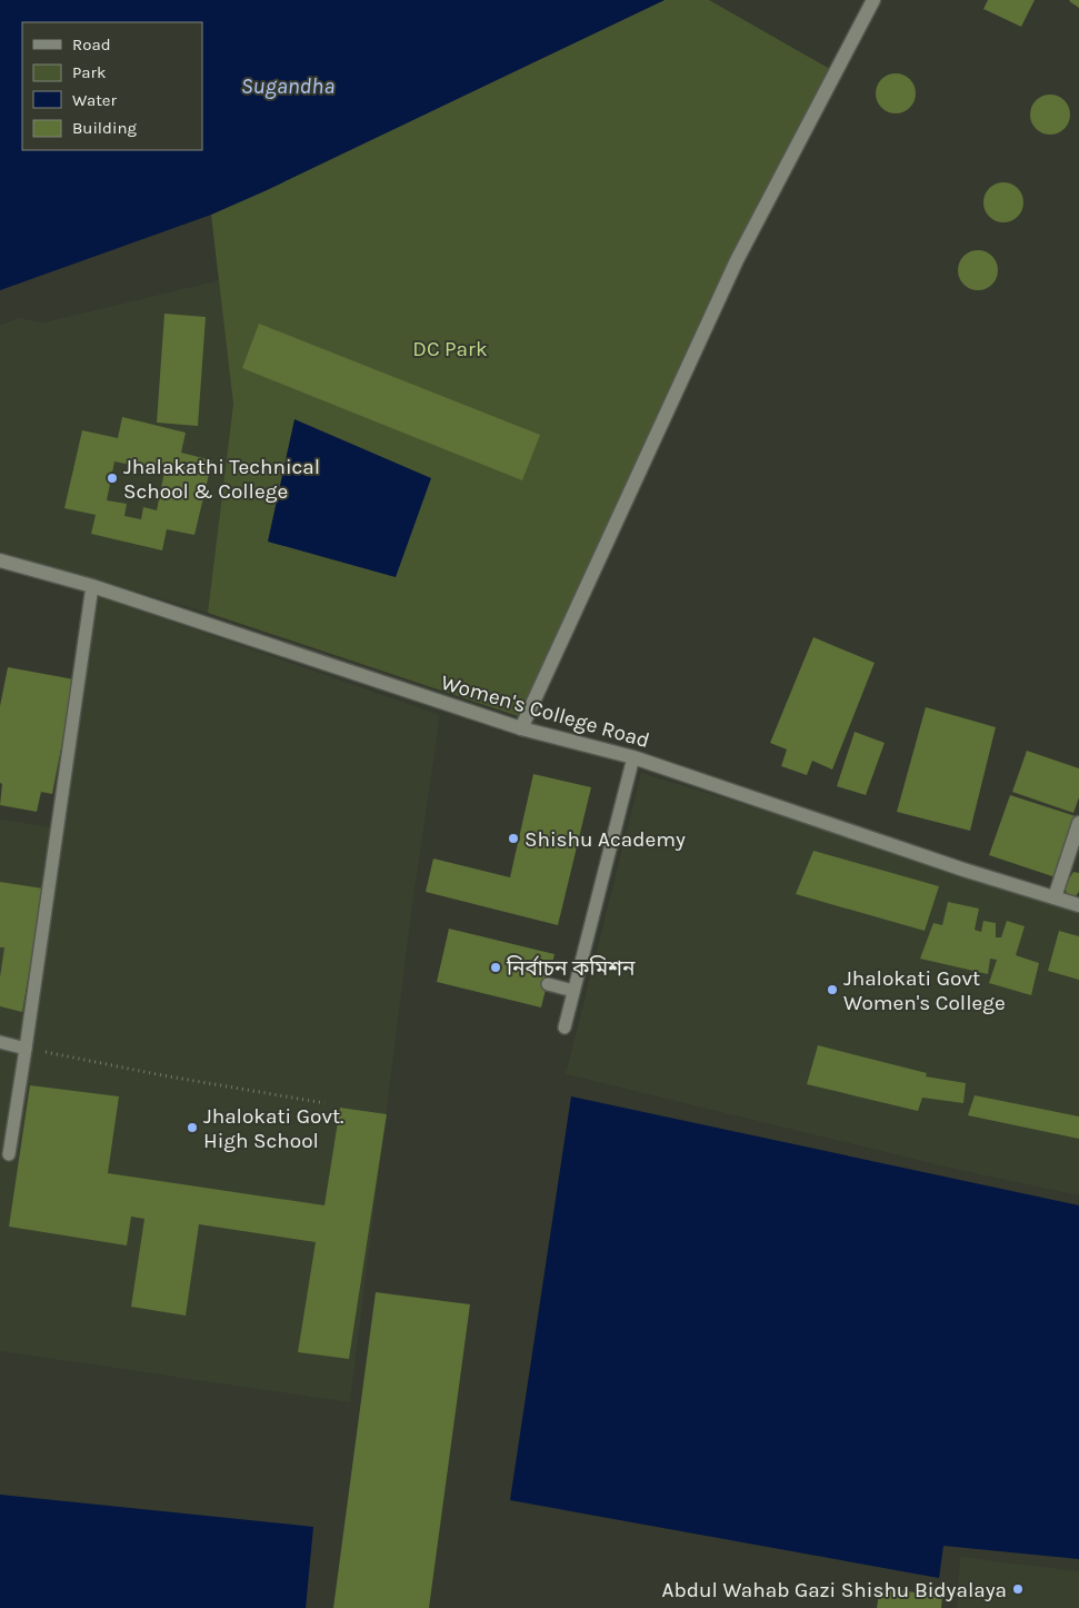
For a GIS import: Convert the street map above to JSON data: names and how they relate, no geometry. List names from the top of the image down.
{
  "streets": {
    "street": ["Women's College Road"]
  },
  "water": ["Sugandha"],
  "parks": ["DC Park"],
  "places": [
    "Jhalakathi Technical School & College",
    "Shishu Academy",
    "নির্বাচন কমিশন",
    "Jhalokati Govt Women's College",
    "Jhalokati Govt. High School",
    "Abdul Wahab Gazi Shishu Bidyalaya"
  ],
  "legend": [
    "Road",
    "Park",
    "Water",
    "Building"
  ]
}
